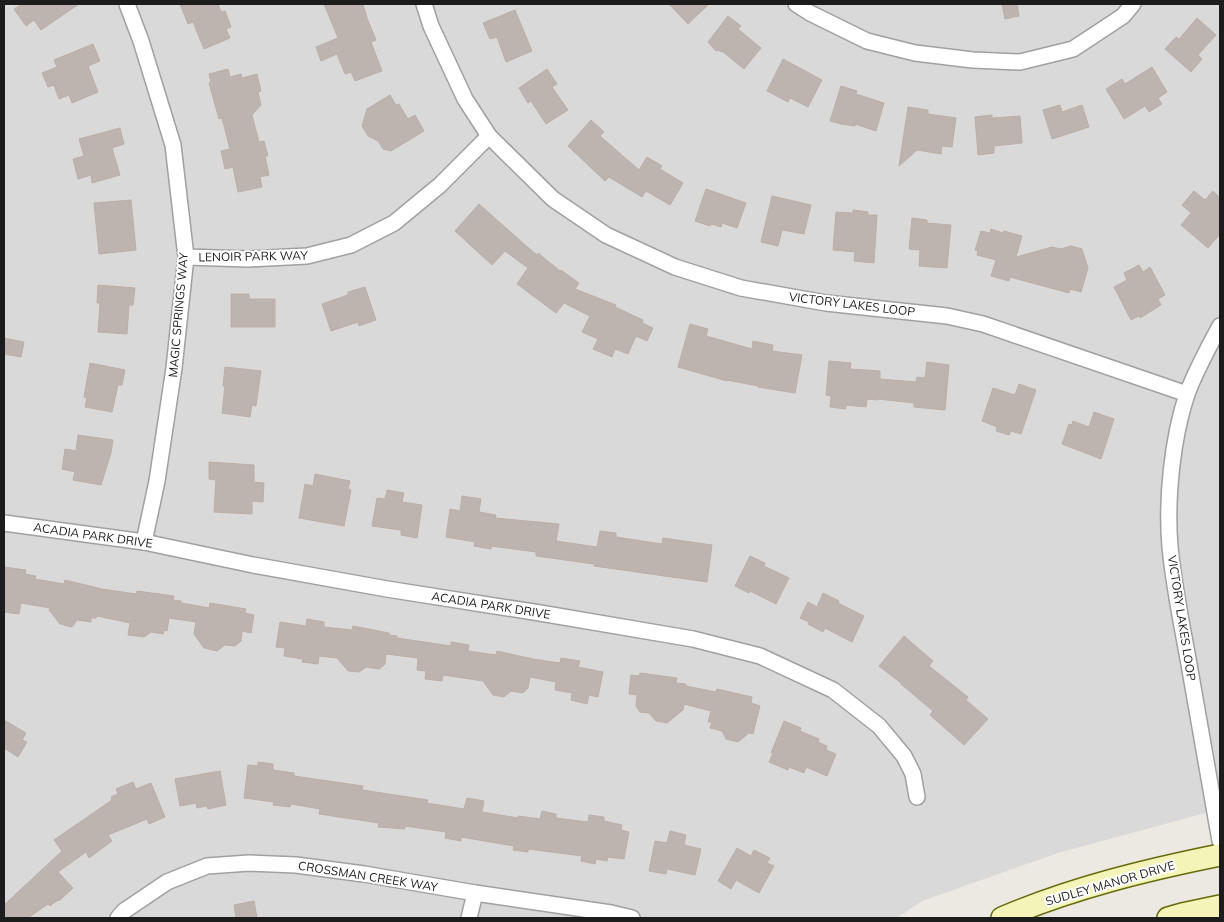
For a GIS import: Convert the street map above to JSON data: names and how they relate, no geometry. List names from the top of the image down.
{
  "streets": {
    "main road": ["SUDLEY MANOR DRIVE"],
    "street": [
      "LENOIR PARK WAY",
      "VICTORY LAKES LOOP",
      "MAGIC SPRINGS WAY",
      "ACADIA PARK DRIVE",
      "CROSSMAN CREEK WAY"
    ]
  },
  "crossings": [
    ["LENOIR PARK WAY", "VICTORY LAKES LOOP"],
    ["LENOIR PARK WAY", "MAGIC SPRINGS WAY"],
    ["MAGIC SPRINGS WAY", "ACADIA PARK DRIVE"]
  ]
}
